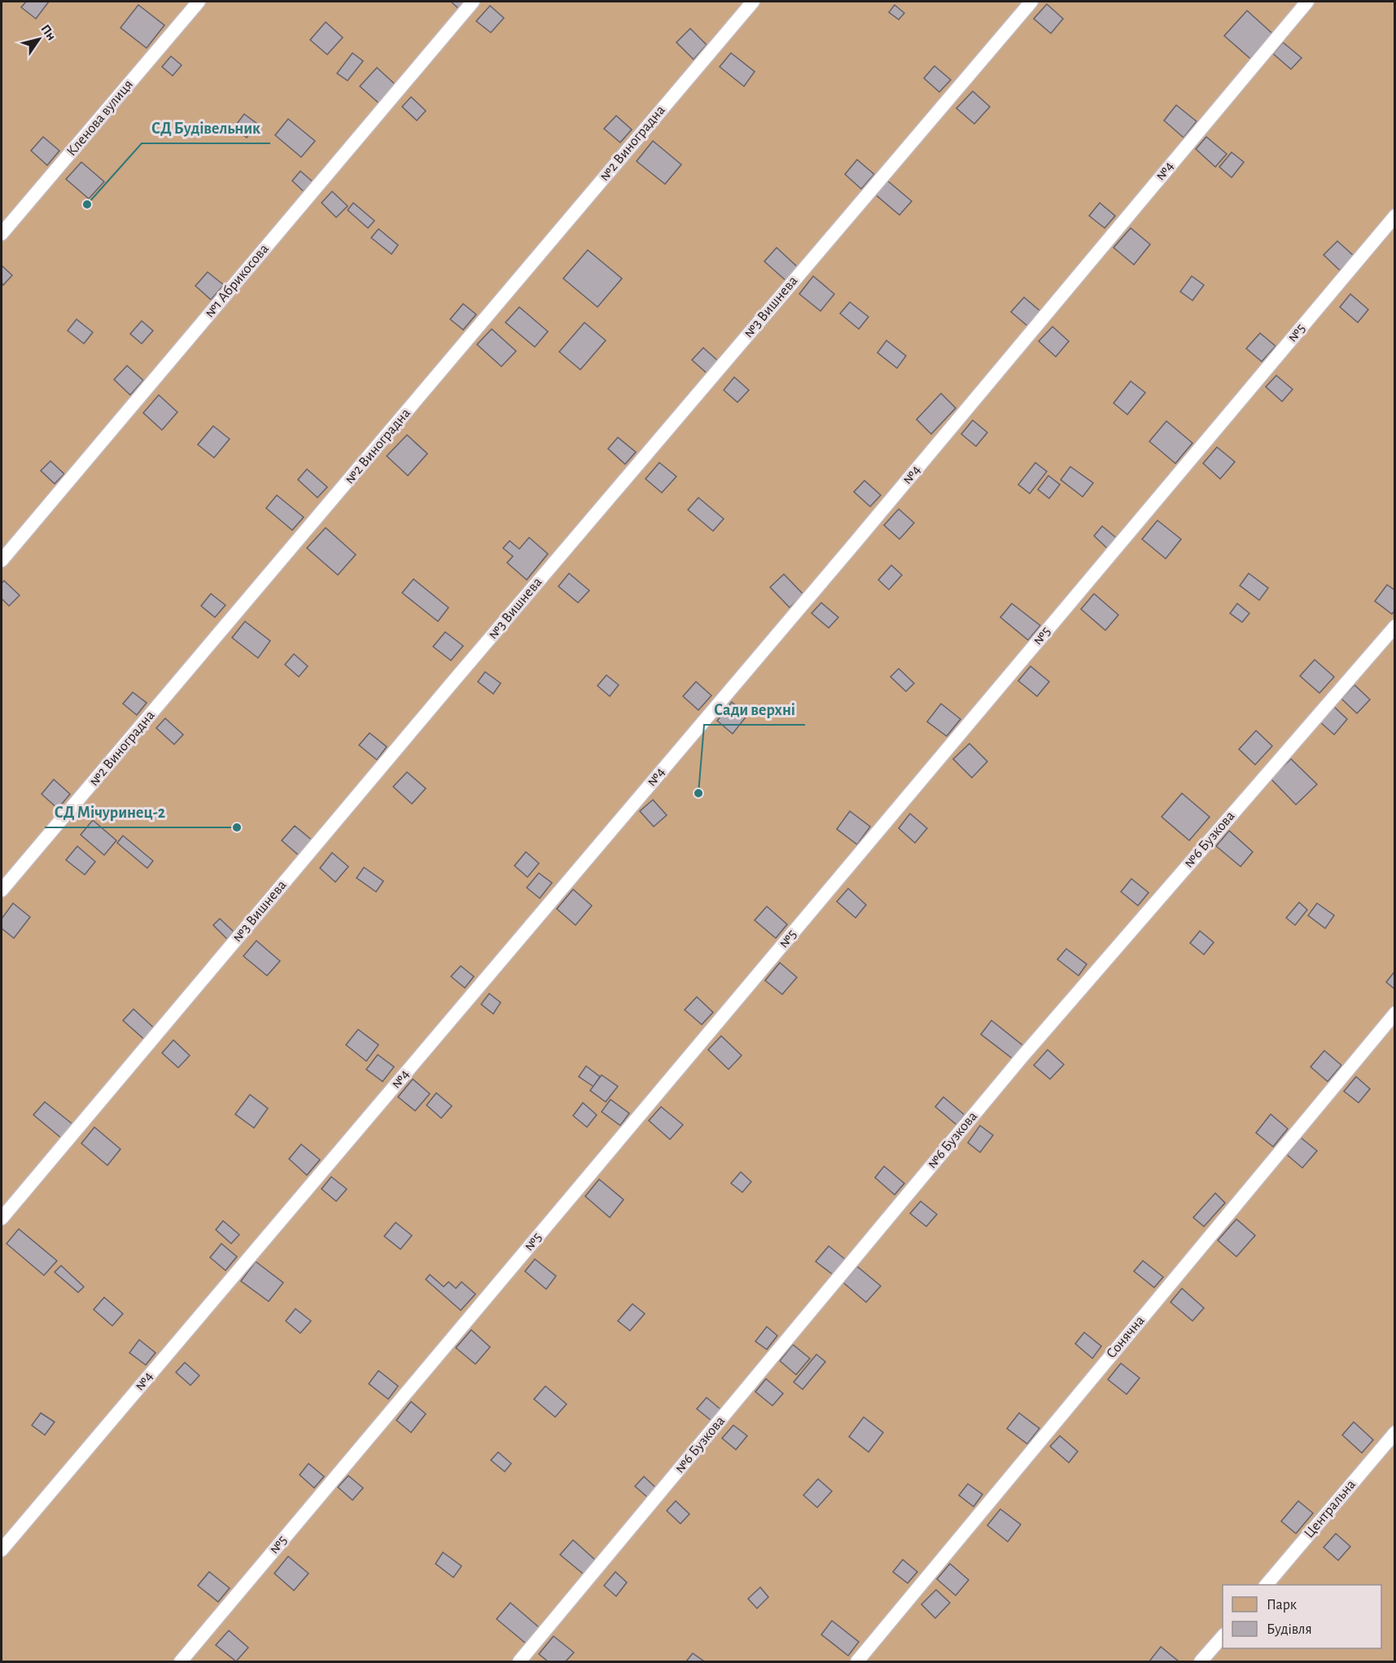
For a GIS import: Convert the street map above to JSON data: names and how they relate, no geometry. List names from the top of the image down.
{
  "streets": {
    "lane": [
      "Кленова вулиця",
      "№2 Виноградна",
      "№4",
      "№1 Абрикосова",
      "№3 Вишнева",
      "№5",
      "№6 Бузкова",
      "Сонячна",
      "Центральна"
    ]
  },
  "places": ["СД Будівельник", "Сади верхні", "СД Мічуринец-2"],
  "legend": ["Парк", "Будівля"],
  "north": "top right"
}
